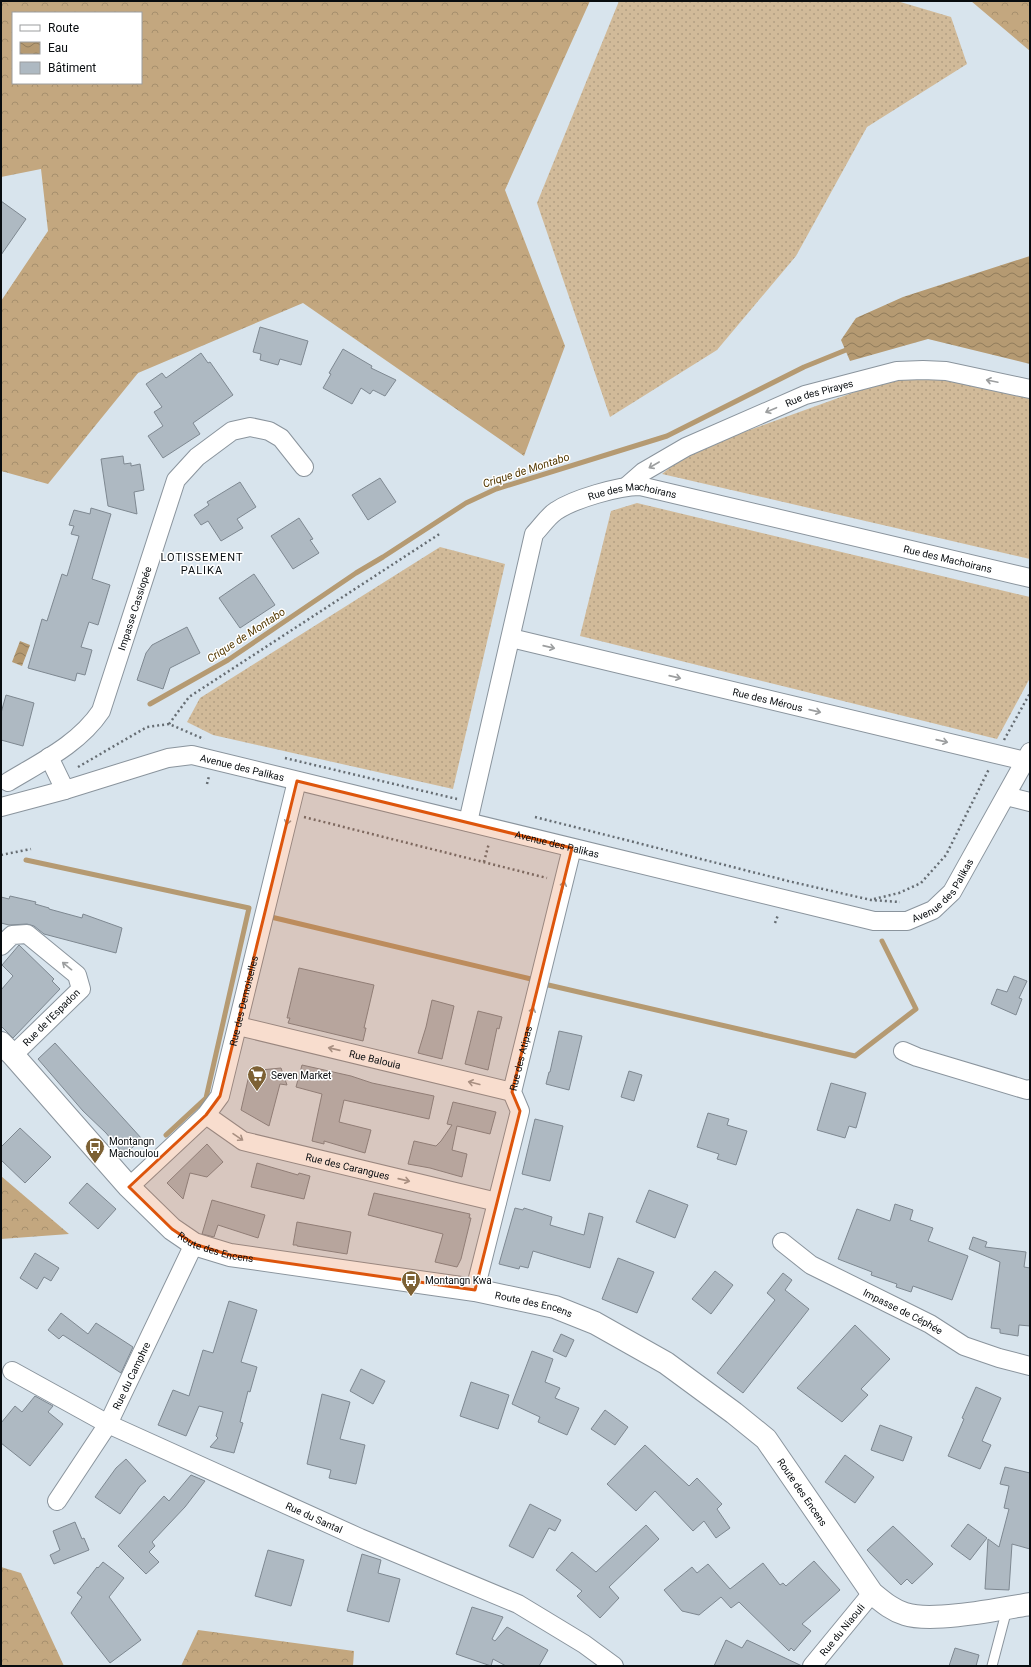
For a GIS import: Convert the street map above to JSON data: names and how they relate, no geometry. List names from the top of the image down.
{
  "streets": {
    "street": [
      "Rue des Pirayes",
      "Rue des Machoirans",
      "Impasse Cassiopée",
      "Rue des Mérous",
      "Avenue des Palikas",
      "Rue des Demoiselles",
      "Rue de l'Espadon",
      "Rue Balouia",
      "Rue des Atipas",
      "Rue des Carangues",
      "Route des Encens",
      "Impasse de Céphée",
      "Rue du Camphre",
      "Rue du Santal",
      "Rue du Niaouli"
    ]
  },
  "crossings": [
    ["Rue des Pirayes", "Rue des Machoirans"],
    ["Rue des Machoirans", "Rue des Mérous"],
    ["Rue des Machoirans", "Avenue des Palikas"],
    ["Rue des Mérous", "Avenue des Palikas"],
    ["Avenue des Palikas", "Rue des Demoiselles"],
    ["Avenue des Palikas", "Rue des Atipas"],
    ["Rue des Demoiselles", "Rue Balouia"],
    ["Rue des Demoiselles", "Rue des Carangues"],
    ["Rue des Demoiselles", "Route des Encens"],
    ["Rue de l'Espadon", "Route des Encens"],
    ["Rue Balouia", "Rue des Atipas"],
    ["Rue des Atipas", "Rue des Carangues"],
    ["Rue des Atipas", "Route des Encens"],
    ["Route des Encens", "Rue du Camphre"],
    ["Route des Encens", "Rue du Niaouli"],
    ["Rue du Camphre", "Rue du Santal"]
  ],
  "one_way": [
    "Rue des Pirayes",
    "Rue des Mérous",
    "Rue des Demoiselles",
    "Rue Balouia",
    "Rue des Atipas",
    "Rue des Carangues"
  ],
  "districts": ["LOTISSEMENT PALIKA"],
  "water": ["Crique de Montabo"],
  "places": {
    "supermarket": ["Seven Market"],
    "bus stop": ["Montangn Machoulou", "Montangn Kwa"]
  },
  "legend": ["Route", "Eau", "Bâtiment"]
}
